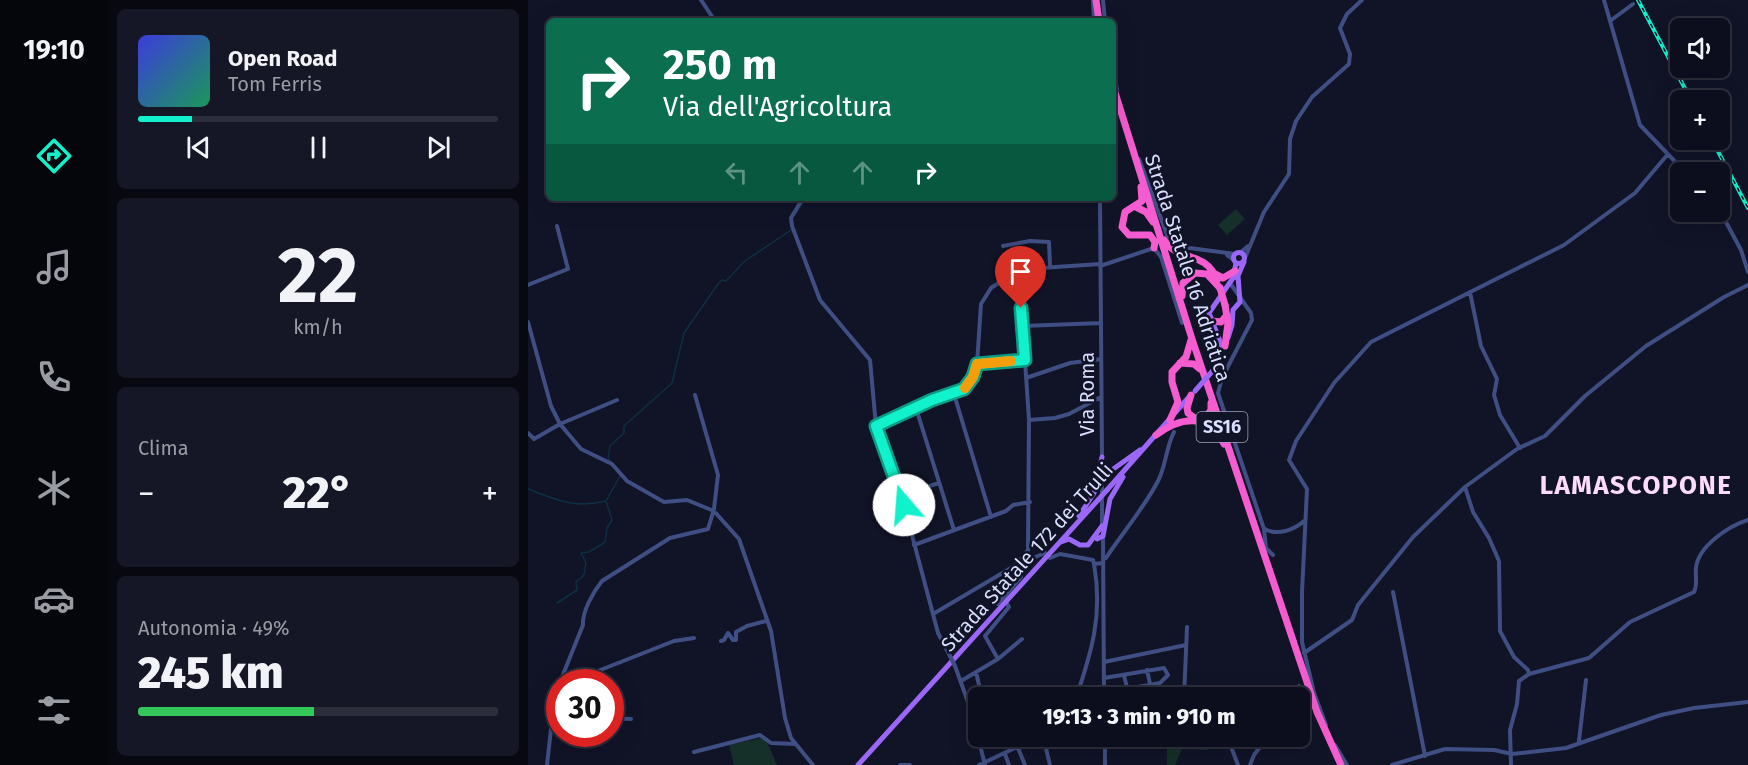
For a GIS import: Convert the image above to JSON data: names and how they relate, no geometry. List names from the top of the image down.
{
  "streets": {
    "highway": ["Strada Statale 16 Adriatica", "SS16"],
    "main road": ["Strada Statale 172 dei Trulli"],
    "street": ["Via Roma"]
  },
  "districts": ["LAMASCOPONE"],
  "page": {
    "tabs": "19:10",
    "map_buttons": ["+", "−"],
    "turn": ["250 m", "Via dell'Agricoltura"],
    "song": ["Open Road", "Tom Ferris"],
    "tile": [
      ["22", "km/h"],
      "Clima",
      ["Autonomia · 49%", "245 km"]
    ],
    "heat": ["−", "22°", "+"],
    "limit": "30",
    "trip": "19:13 · 3 min · 910 m"
  }
}
